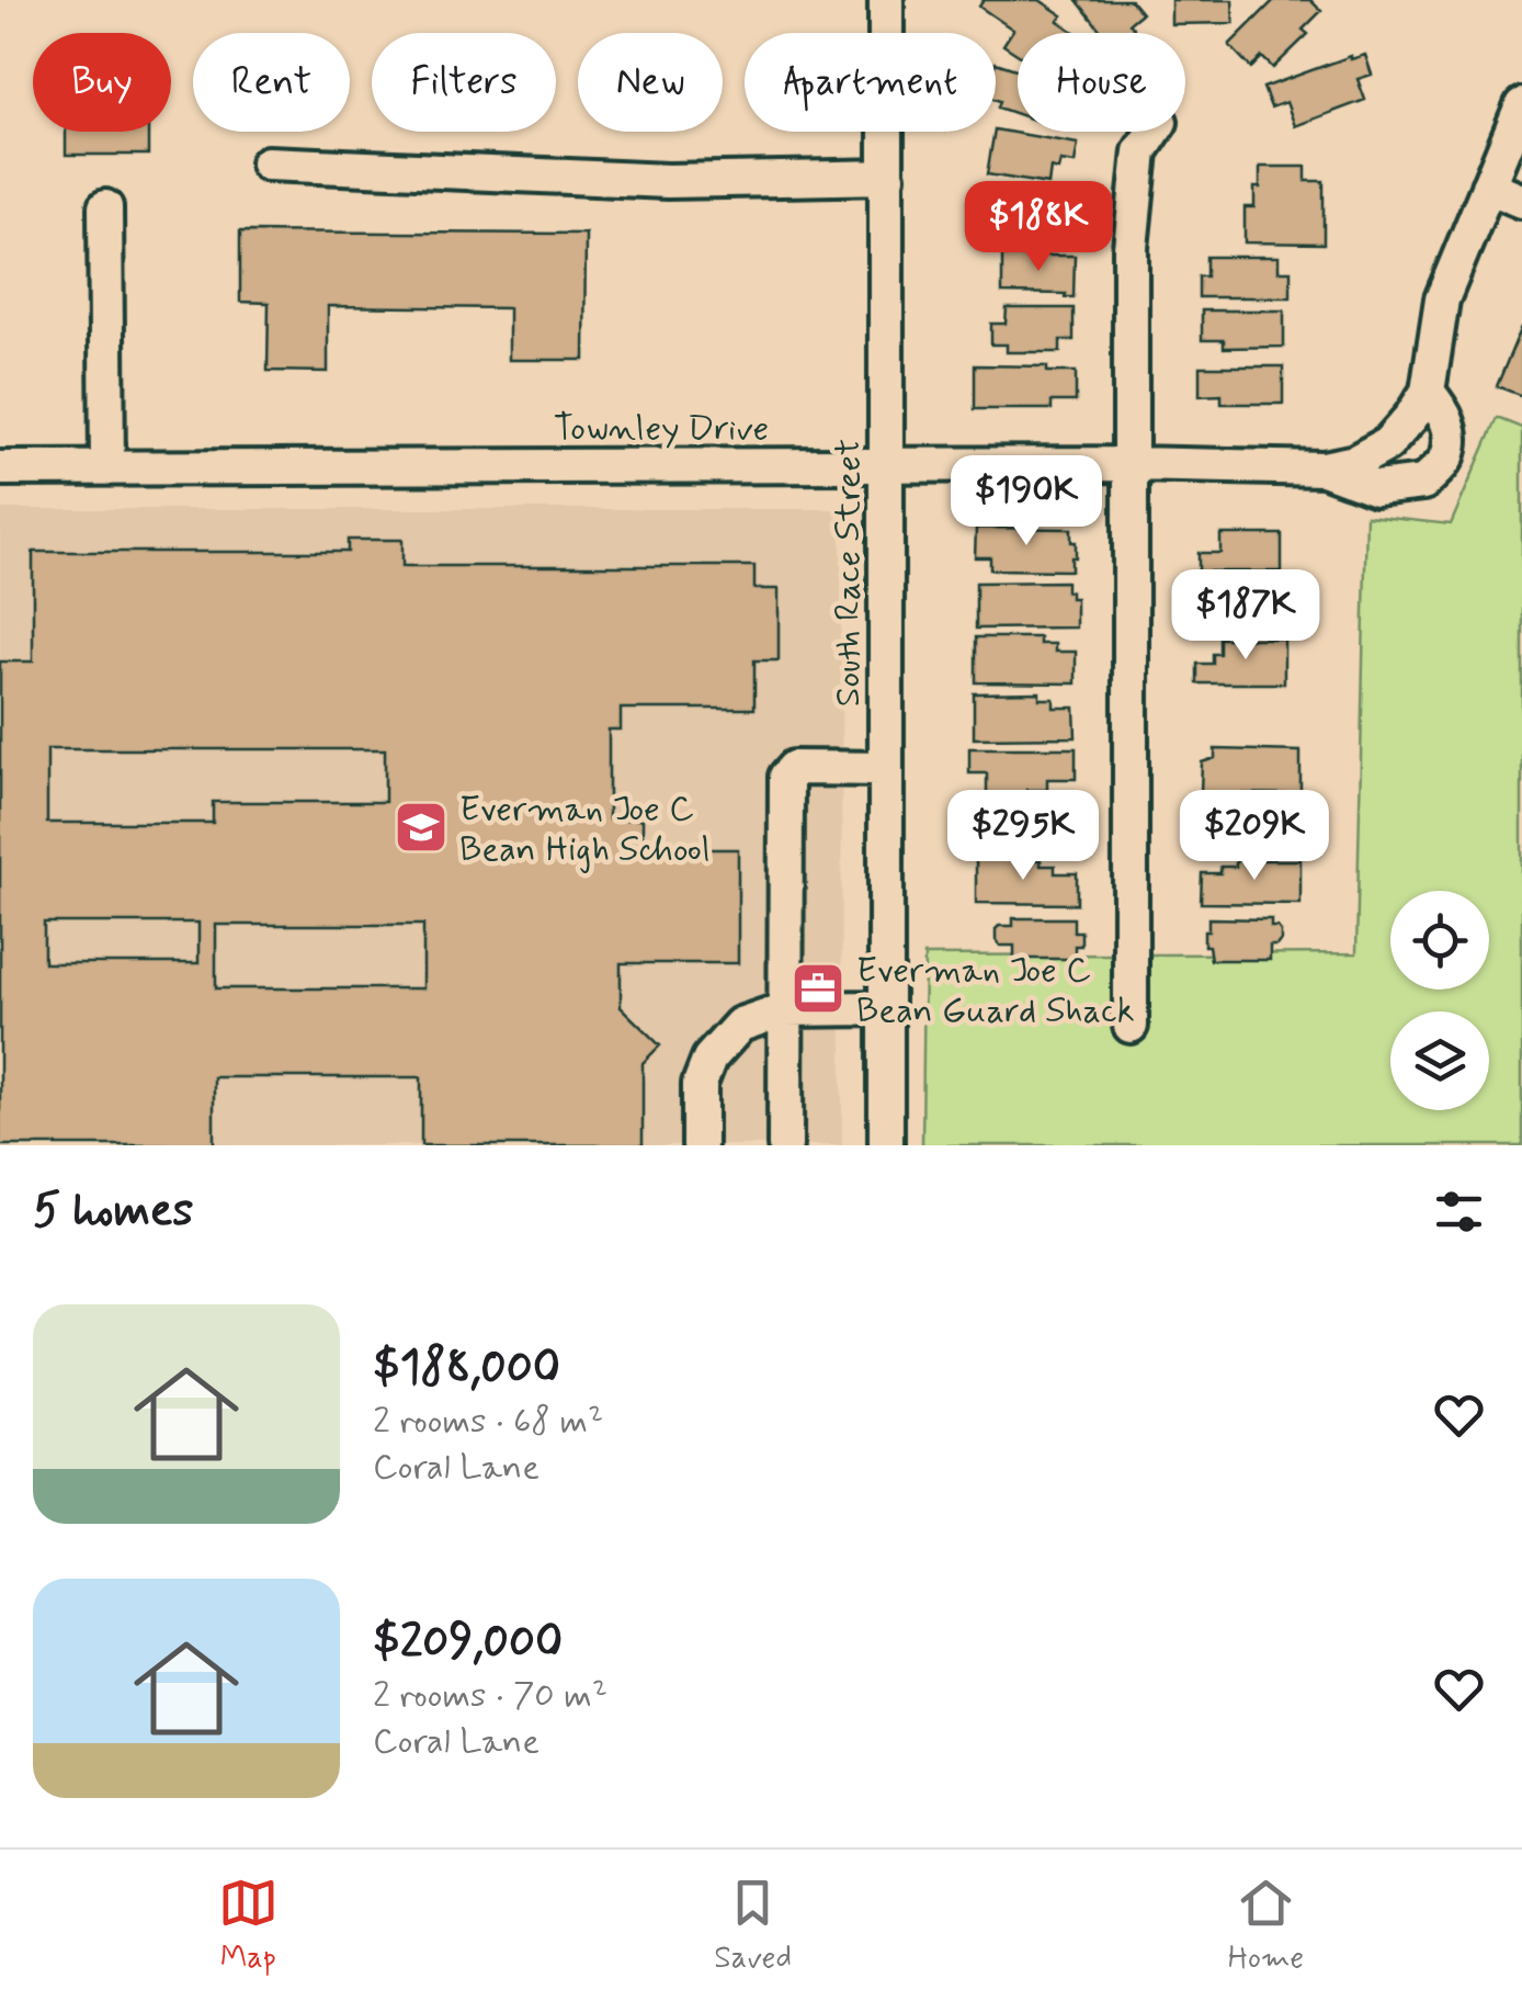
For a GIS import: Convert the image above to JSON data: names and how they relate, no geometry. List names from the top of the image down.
{
  "streets": {
    "street": ["Townley Drive", "South Race Street"]
  },
  "crossings": [
    ["Townley Drive", "South Race Street"]
  ],
  "places": {
    "school or university": ["Everman Joe C Bean High School"],
    "office": ["Everman Joe C Bean Guard Shack"]
  },
  "page": {
    "chip": [
      "Buy",
      "Rent",
      "Filters",
      "New",
      "Apartment",
      "House"
    ],
    "price": [
      "$188K",
      "$190K",
      "$187K",
      "$295K",
      "$209K"
    ],
    "heading": "5 homes",
    "list": [
      {
        "name": "$188,000",
        "note": "2 rooms · 68 m² · Coral Lane"
      },
      {
        "name": "$209,000",
        "note": "2 rooms · 70 m² · Coral Lane"
      }
    ],
    "tabs": ["Map", "Saved", "Home"]
  }
}
